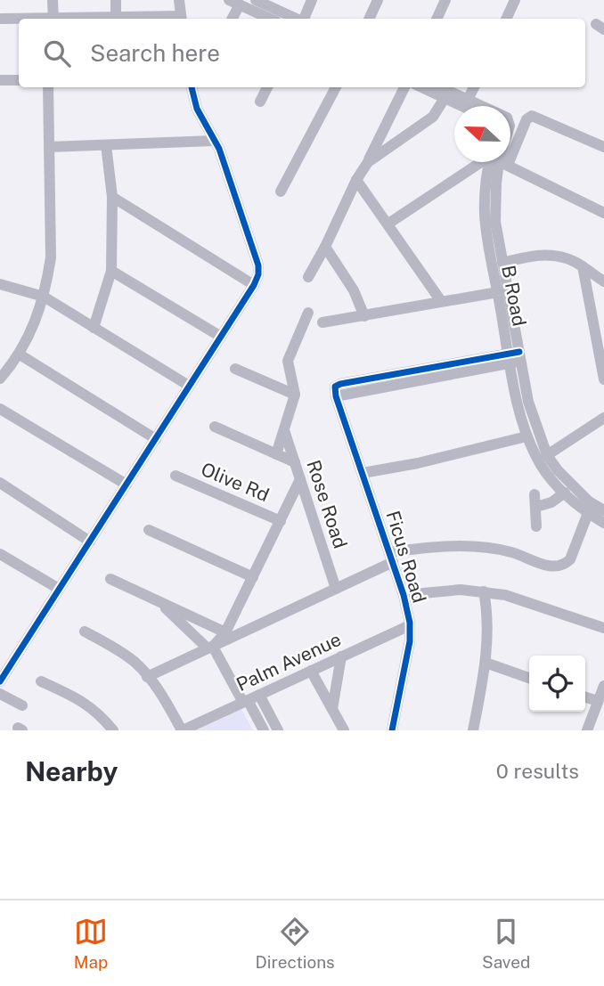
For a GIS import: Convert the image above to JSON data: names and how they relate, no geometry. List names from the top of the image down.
{
  "streets": {
    "street": [
      "B Road",
      "Olive Rd",
      "Rose Road",
      "Ficus Road",
      "Palm Avenue"
    ]
  },
  "crossings": [
    ["B Road", "Ficus Road"],
    ["Ficus Road", "Palm Avenue"]
  ],
  "north": "left",
  "page": {
    "search": "Search here",
    "heading": ["Nearby", "0 results"],
    "nav": ["Map", "Directions", "Saved"]
  }
}
